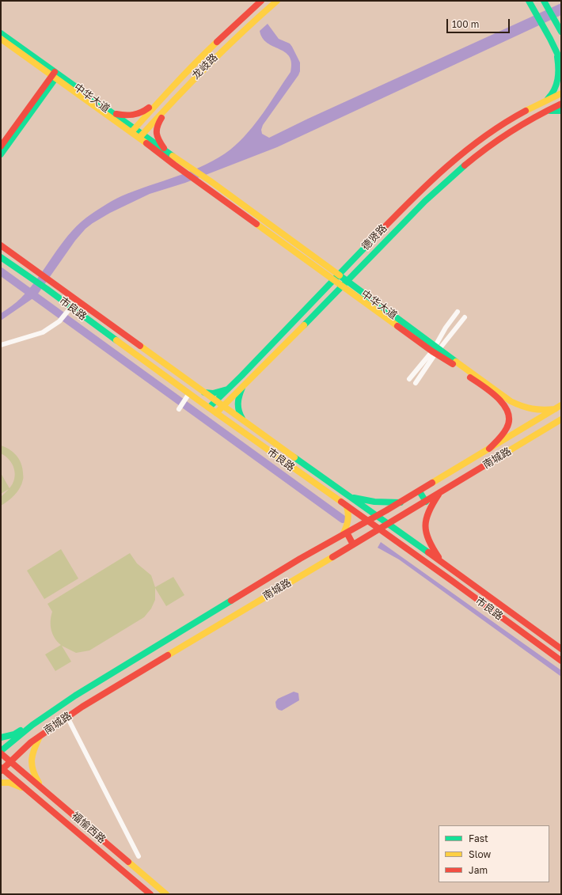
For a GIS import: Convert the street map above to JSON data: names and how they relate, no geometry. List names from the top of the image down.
{
  "streets": {
    "main road": [
      "龙岐路",
      "中华大道",
      "德贤路",
      "市良路",
      "南城路",
      "福愉西路"
    ]
  },
  "crossings": [
    ["龙岐路", "中华大道"],
    ["中华大道", "德贤路"],
    ["中华大道", "南城路"],
    ["德贤路", "市良路"],
    ["市良路", "南城路"],
    ["南城路", "福愉西路"]
  ],
  "legend": ["Fast", "Slow", "Jam"],
  "scale_bar": "100 m"
}
